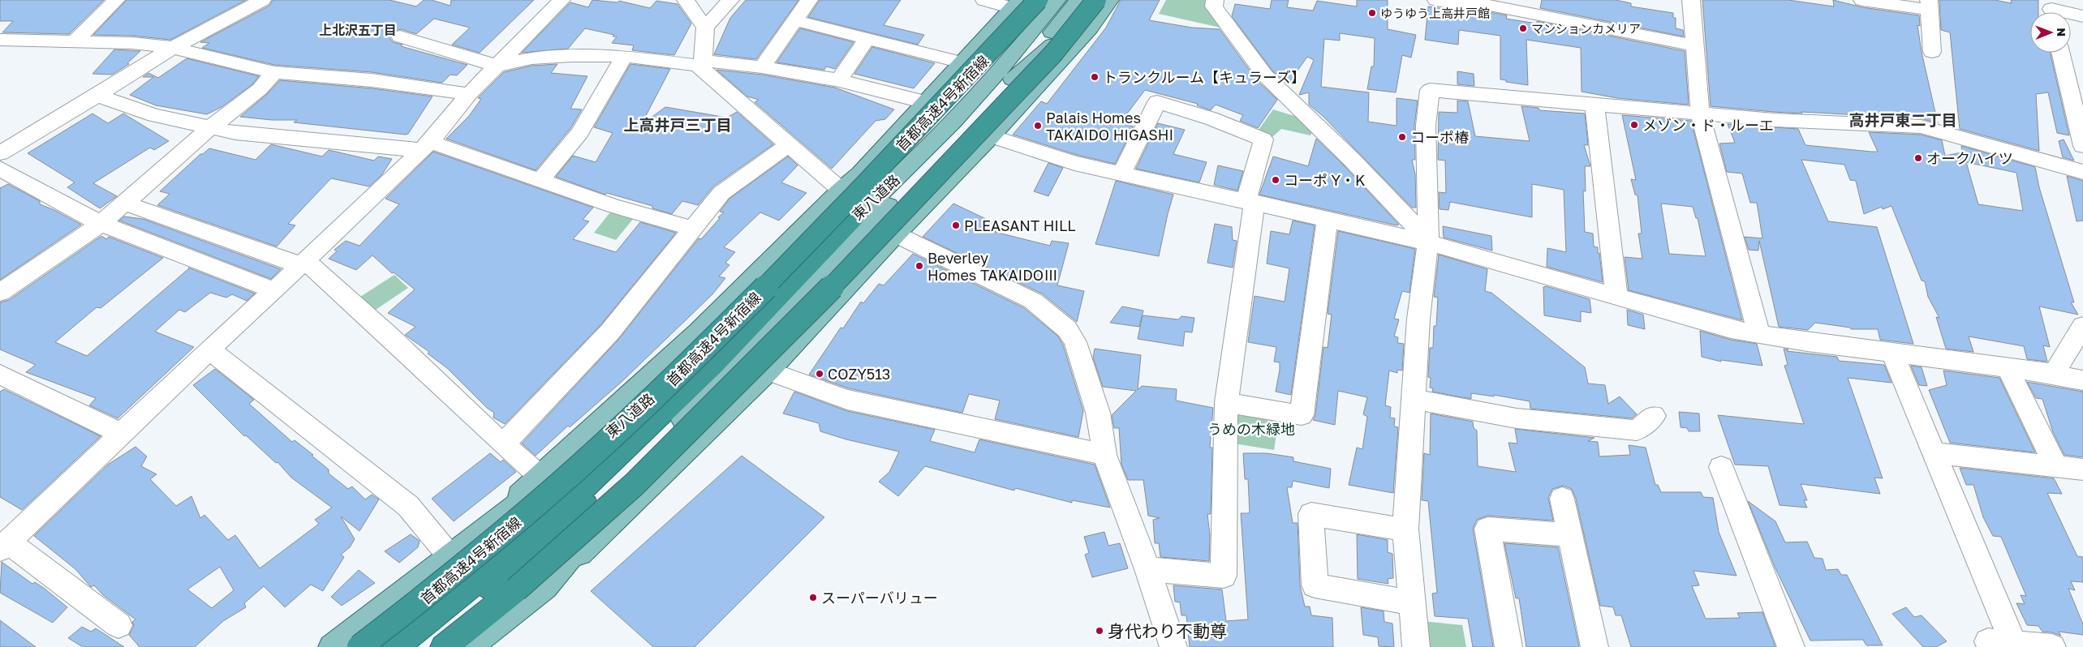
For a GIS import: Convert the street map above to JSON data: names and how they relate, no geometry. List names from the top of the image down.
{
  "streets": {
    "highway": ["首都高速4号新宿線"],
    "main road": ["東八道路"]
  },
  "districts": ["上北沢五丁目", "高井戸東二丁目", "上高井戸三丁目"],
  "parks": ["うめの木緑地"],
  "places": [
    "ゆうゆう上高井戸館",
    "マンションカメリア",
    "トランクルーム【キュラーズ】",
    "メゾン・ド・ルーエ",
    "Palais Homes TAKAIDO HIGASHI",
    "コーポ椿",
    "オークハイツ",
    "コーポ Y・K",
    "PLEASANT HILL",
    "Beverley Homes TAKAIDOⅢ",
    "COZY513",
    "スーパーバリュー",
    "身代わり不動尊"
  ],
  "north": "right"
}
